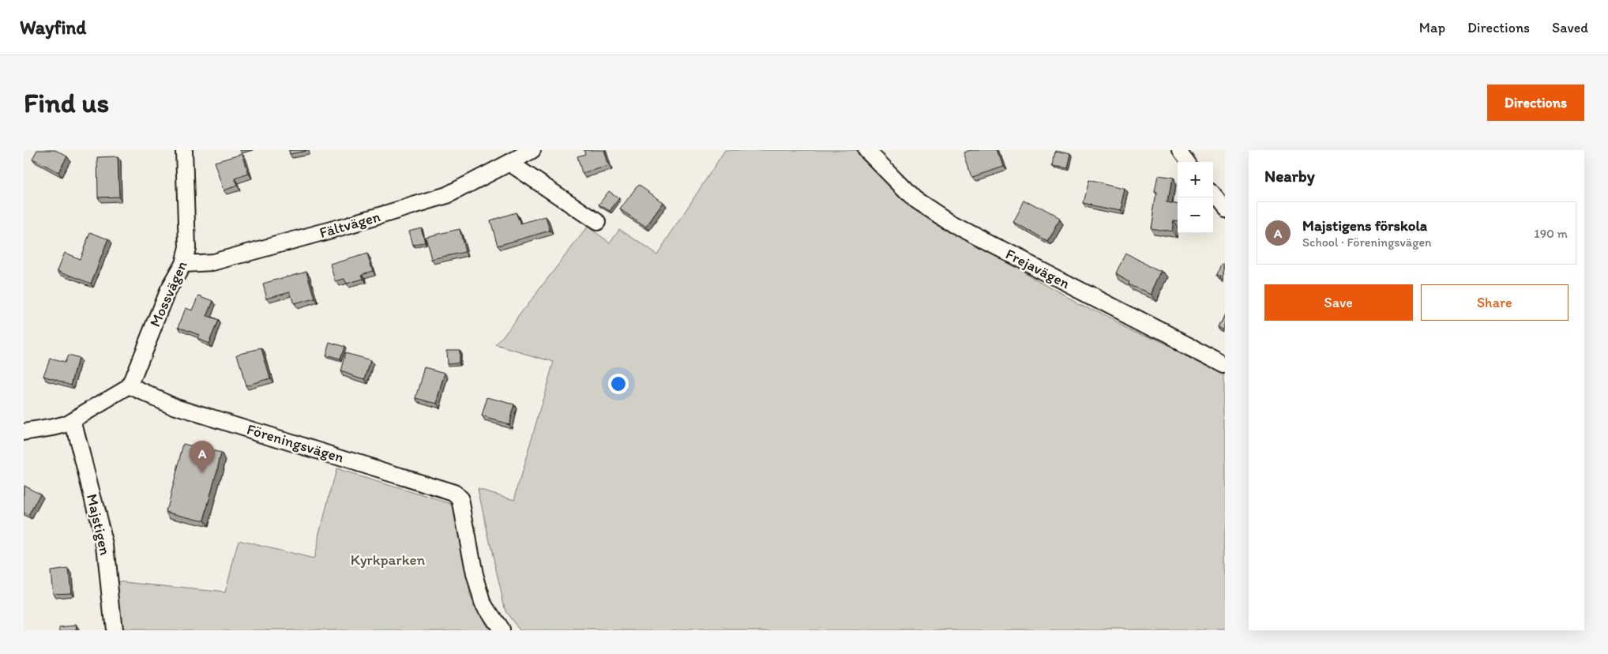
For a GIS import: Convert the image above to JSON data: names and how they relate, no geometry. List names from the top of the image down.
{
  "streets": {
    "street": [
      "Fältvägen",
      "Frejavägen",
      "Mossvägen",
      "Föreningsvägen",
      "Majstigen"
    ]
  },
  "crossings": [
    ["Fältvägen", "Mossvägen"],
    ["Mossvägen", "Föreningsvägen"]
  ],
  "parks": ["Kyrkparken"],
  "page": {
    "header": "Wayfind",
    "nav": ["Map", "Directions", "Saved"],
    "buttons": [
      "Directions",
      ["Save", "Share"]
    ],
    "title": "Find us",
    "heading": "Nearby",
    "map_buttons": ["+", "−"],
    "list": [
      {
        "mark": "A",
        "name": "Majstigens förskola",
        "note": "School · Föreningsvägen",
        "value": "190 m"
      }
    ],
    "pins": "A"
  }
}
